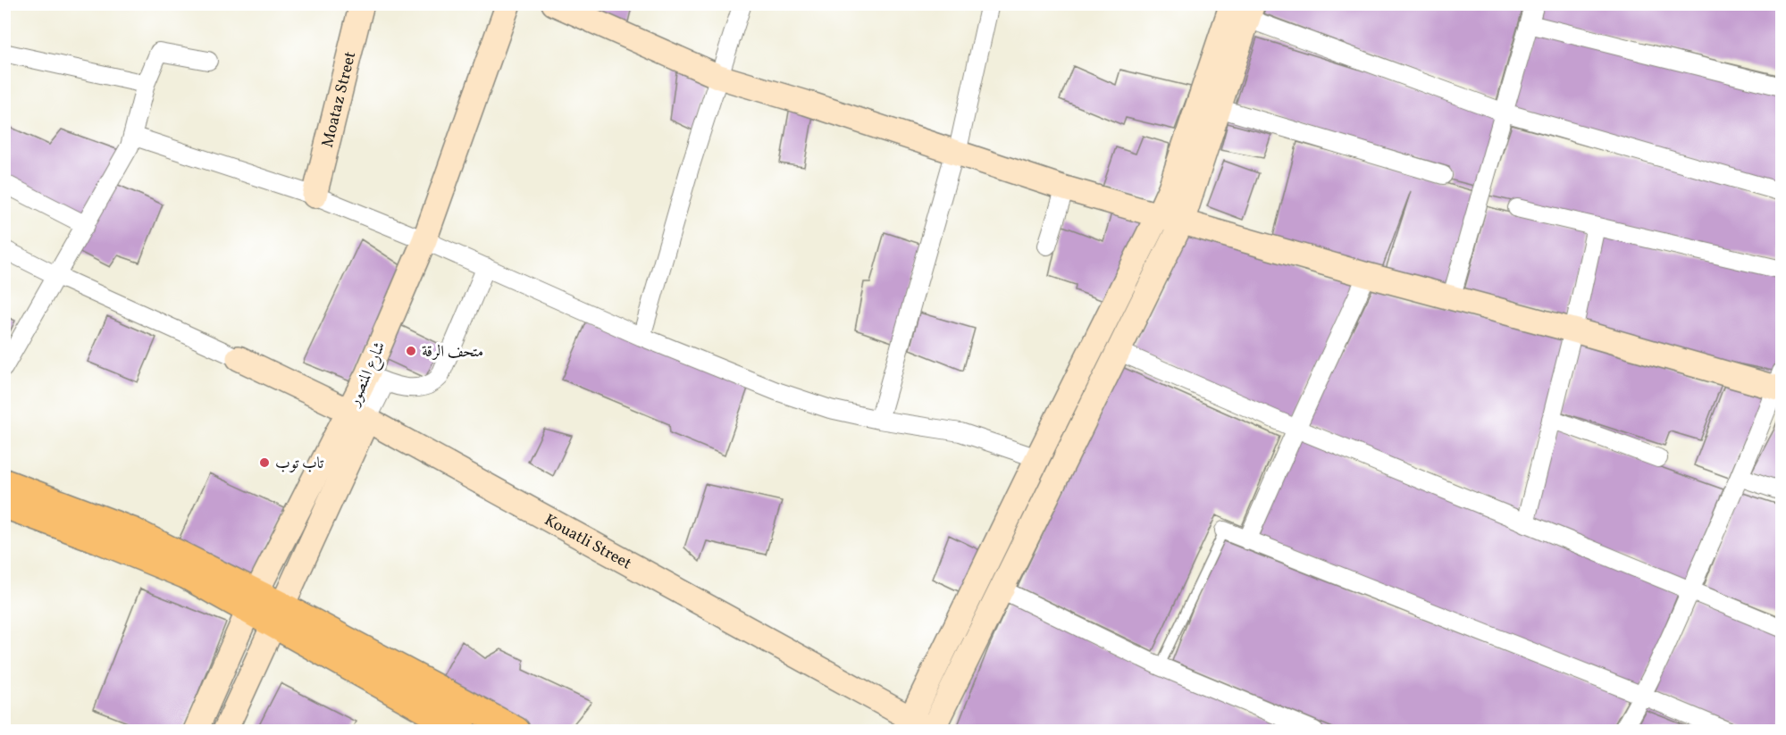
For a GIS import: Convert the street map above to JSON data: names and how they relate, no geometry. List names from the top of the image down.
{
  "streets": {
    "street": ["Moataz Street", "شارع المنصور", "Kouatli Street"]
  },
  "crossings": [
    ["شارع المنصور", "Kouatli Street"]
  ],
  "places": ["متحف الرقة", "تاب توب"]
}
